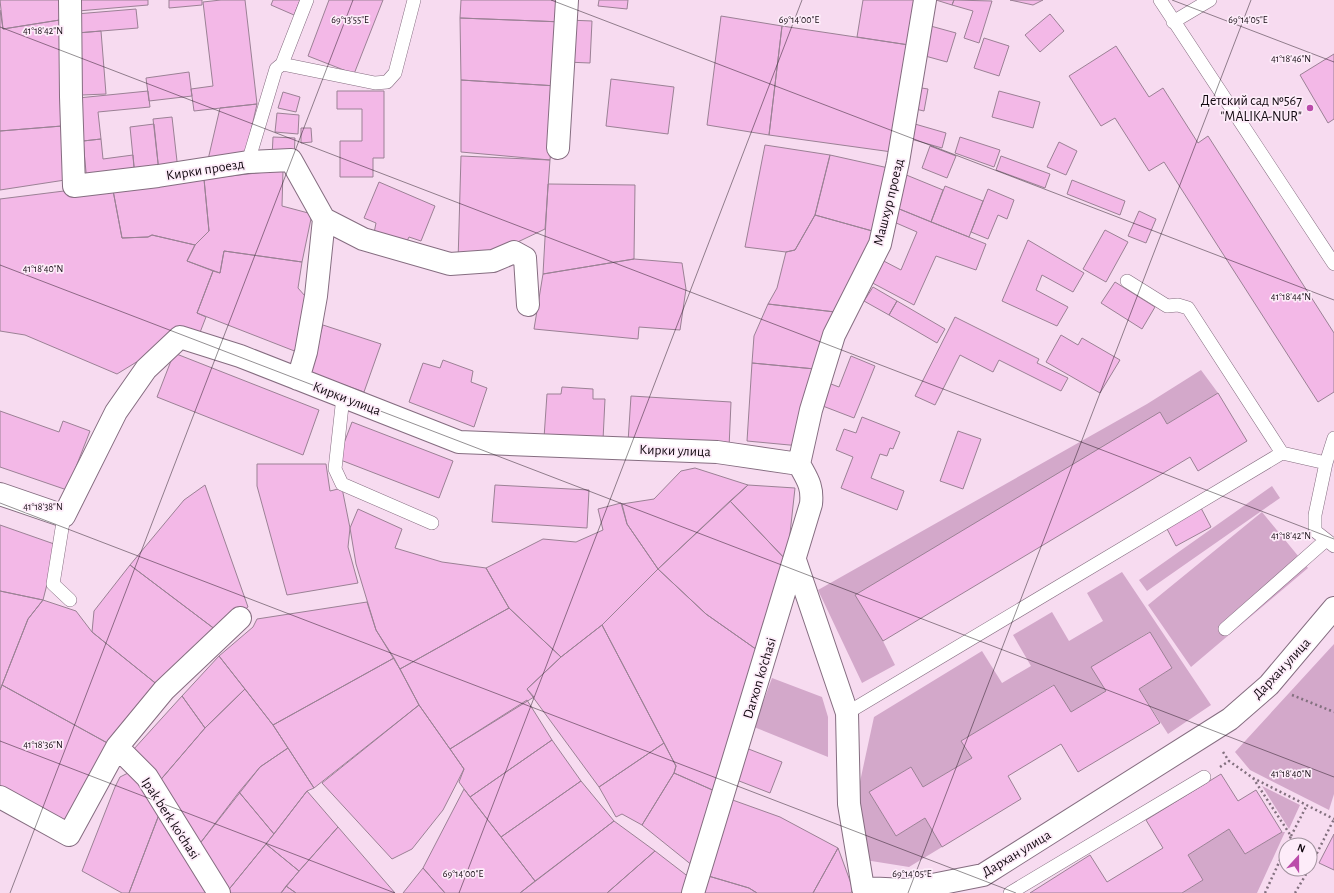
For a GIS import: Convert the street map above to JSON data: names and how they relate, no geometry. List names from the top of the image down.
{
  "streets": {
    "street": [
      "Кирки проезд",
      "Машхур проезд",
      "Кирки улица",
      "Дархан улица",
      "Darxon ko'chasi",
      "Ipak berk ko'chasi"
    ]
  },
  "crossings": [
    ["Машхур проезд", "Кирки улица"],
    ["Машхур проезд", "Darxon ko'chasi"],
    ["Кирки улица", "Darxon ko'chasi"],
    ["Дархан улица", "Darxon ko'chasi"]
  ],
  "places": ["Детский сад №567 \"MALIKA-NUR\""],
  "north": "top",
  "coordinates": [
    "69°14'00\"E",
    "69°13'55\"E",
    "69°14'05\"E",
    "41°18'42\"N",
    "41°18'46\"N",
    "41°18'40\"N",
    "41°18'44\"N",
    "41°18'38\"N",
    "41°18'36\"N"
  ]
}
